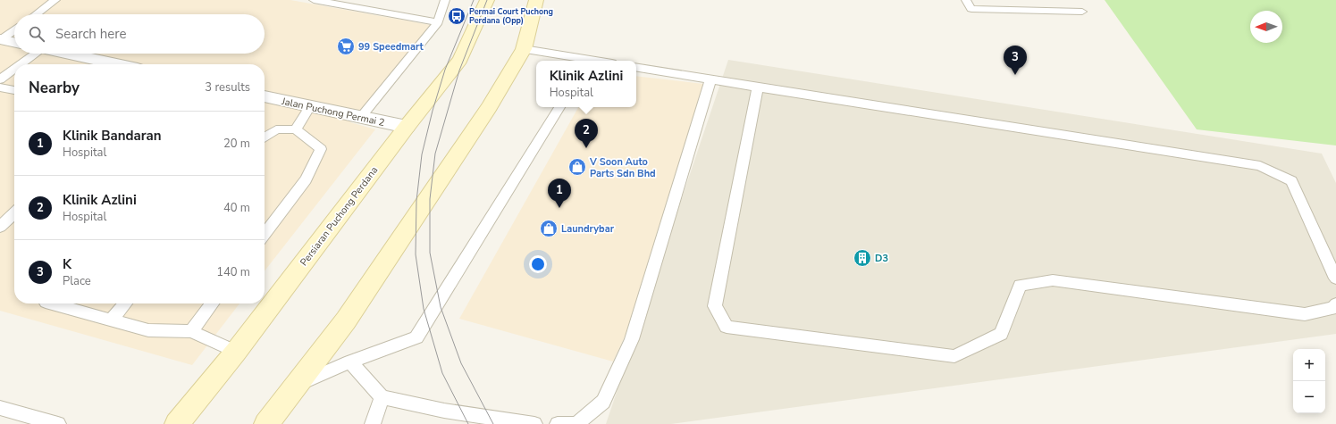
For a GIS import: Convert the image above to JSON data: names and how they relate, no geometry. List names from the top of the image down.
{
  "streets": {
    "main road": ["Persiaran Puchong Perdana"],
    "street": ["Jalan Puchong Permai 2"]
  },
  "crossings": [
    ["Jalan Puchong Permai 2", "Persiaran Puchong Perdana"]
  ],
  "places": {
    "bus stop": ["Permai Court Puchong Perdana (Opp)"],
    "supermarket": ["99 Speedmart"],
    "shop": ["V Soon Auto Parts Sdn Bhd", "Laundrybar"],
    "building": ["D3"]
  },
  "north": "left",
  "page": {
    "search": "Search here",
    "pins": ["3", "2", "1"],
    "popup": ["Klinik Azlini", "Hospital"],
    "heading": ["Nearby", "3 results"],
    "list": [
      {
        "mark": "1",
        "name": "Klinik Bandaran",
        "note": "Hospital",
        "value": "20 m"
      },
      {
        "mark": "2",
        "name": "Klinik Azlini",
        "note": "Hospital",
        "value": "40 m"
      },
      {
        "mark": "3",
        "name": "K",
        "note": "Place",
        "value": "140 m"
      }
    ],
    "map_buttons": ["+", "−"]
  }
}
